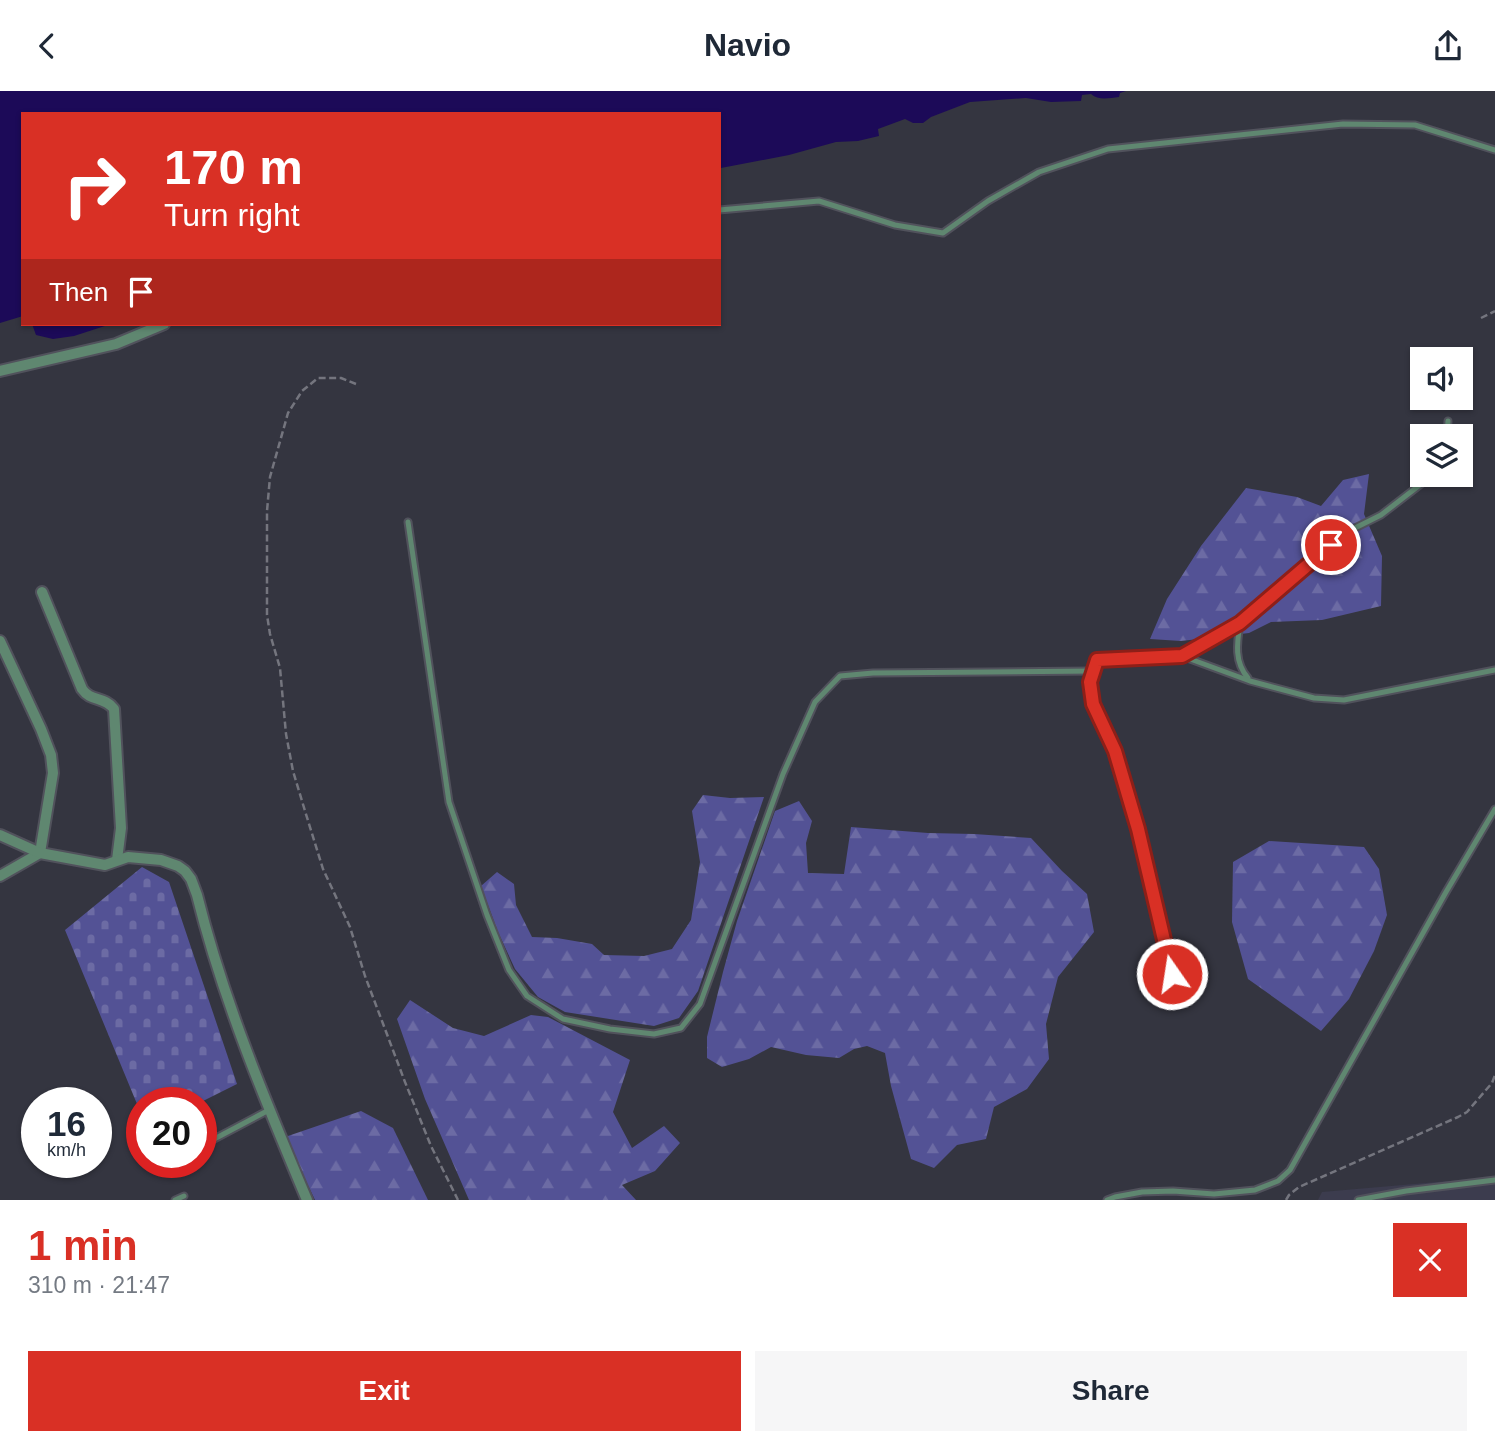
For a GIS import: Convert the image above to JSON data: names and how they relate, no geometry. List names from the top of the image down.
{
  "page": {
    "header": "Navio",
    "turn": ["170 m", "Turn right"],
    "then": "Then",
    "speed": "16 km/h",
    "limit": "20",
    "heading": ["1 min", "310 m · 21:47"],
    "buttons": ["Exit", "Share"]
  }
}
